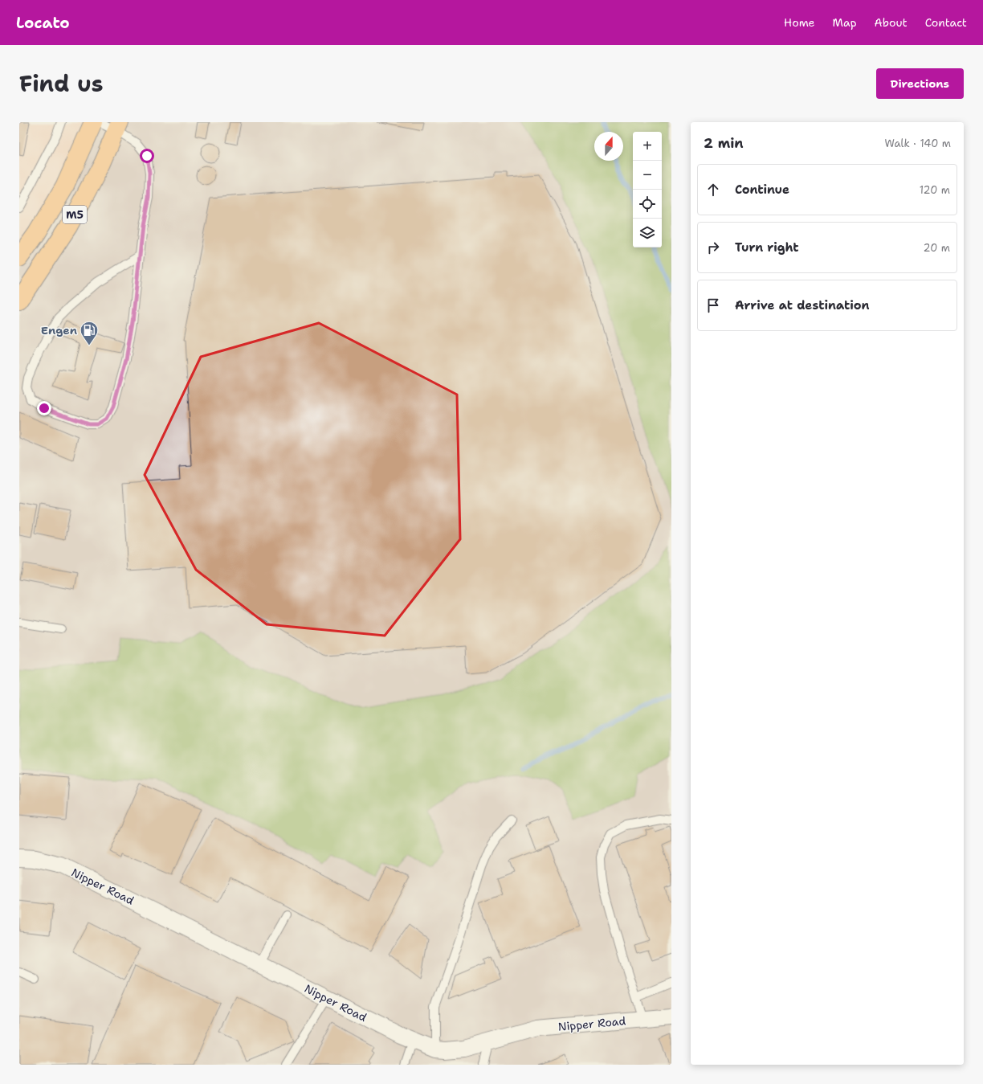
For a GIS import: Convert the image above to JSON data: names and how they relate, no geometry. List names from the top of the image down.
{
  "streets": {
    "main road": ["M5"],
    "street": ["Nipper Road"]
  },
  "places": {
    "fuel station": ["Engen"]
  },
  "north": "top",
  "page": {
    "header": "Locato",
    "nav": [
      "Home",
      "Map",
      "About",
      "Contact"
    ],
    "title": "Find us",
    "buttons": "Directions",
    "heading": ["2 min", "Walk · 140 m"],
    "map_buttons": ["+", "−"],
    "list": [
      ["Continue", "120 m"],
      ["Turn right", "20 m"],
      "Arrive at destination"
    ]
  }
}
